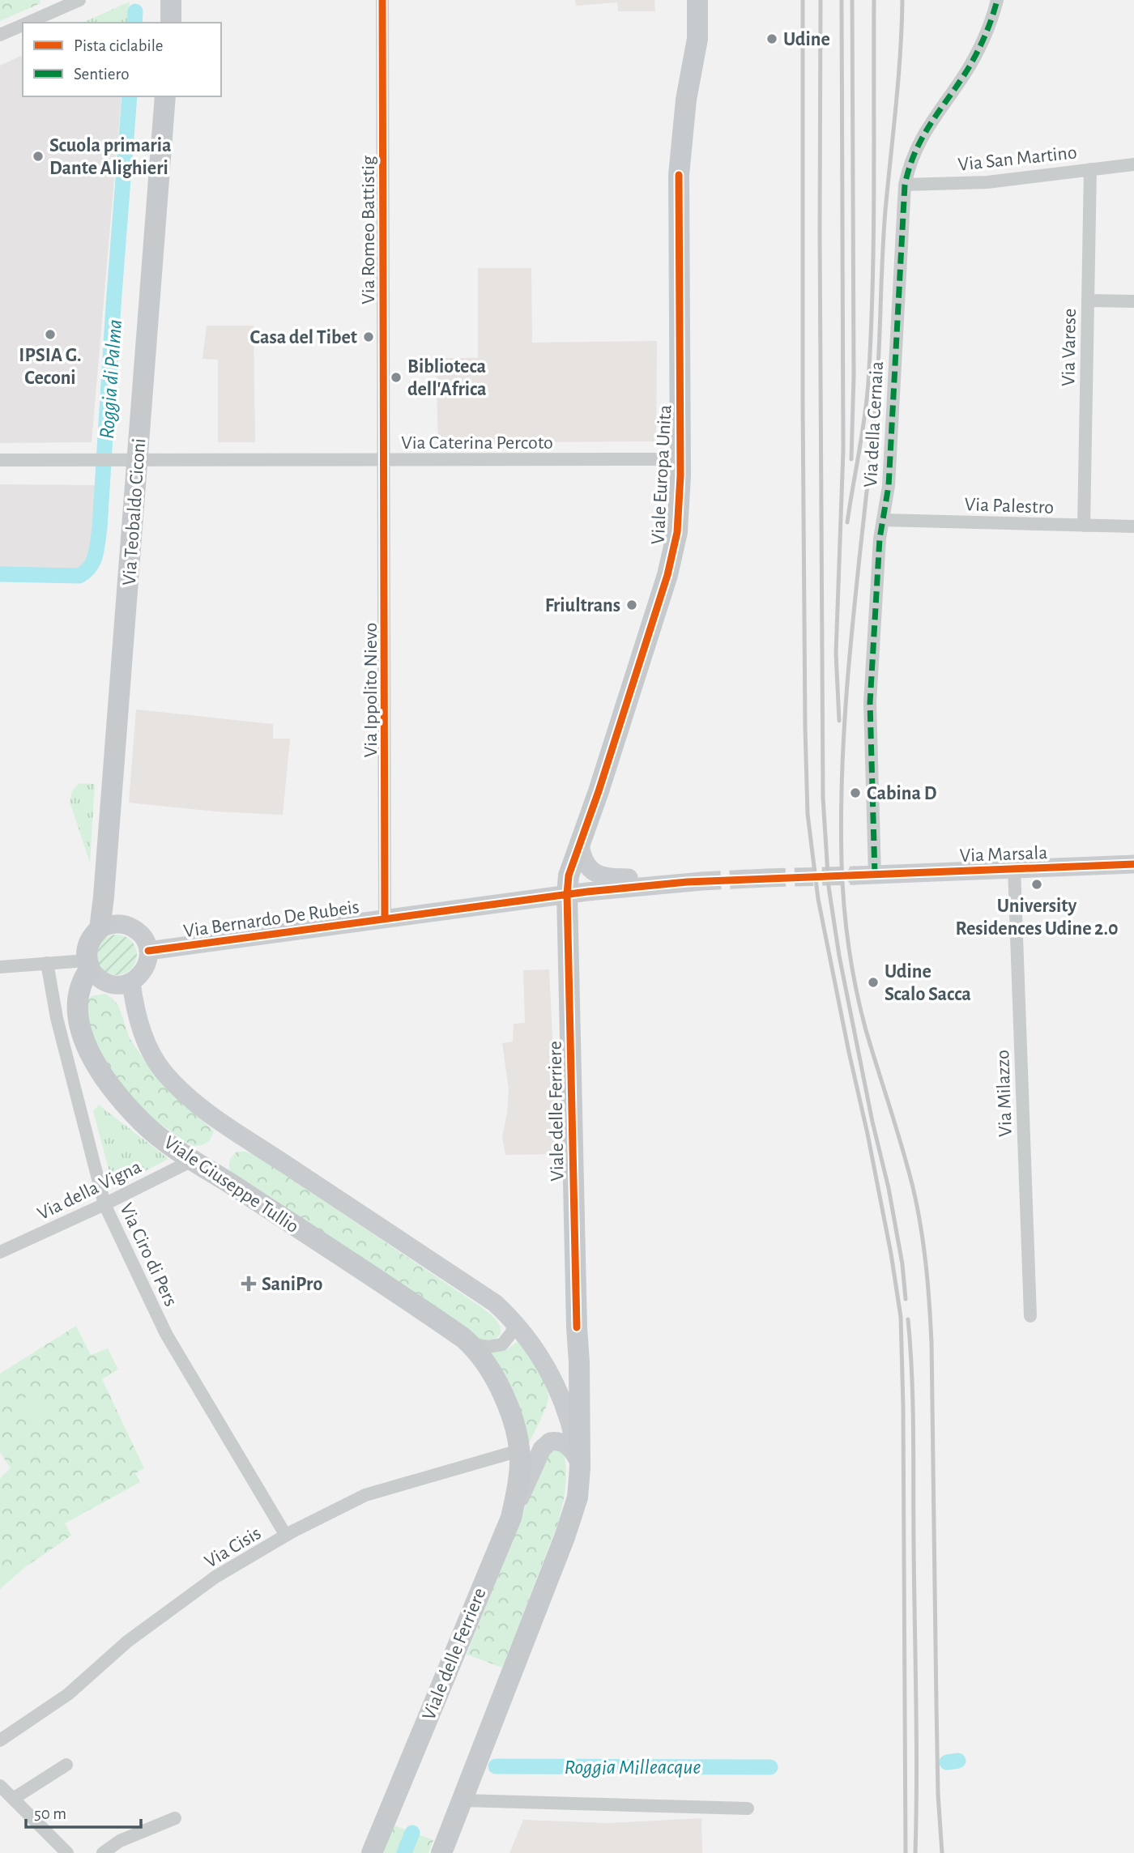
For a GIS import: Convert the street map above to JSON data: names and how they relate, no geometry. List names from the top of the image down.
{
  "streets": {
    "main road": [
      "Viale Europa Unita",
      "Via Teobaldo Ciconi",
      "Via Marsala",
      "Via Bernardo De Rubeis",
      "Viale delle Ferriere",
      "Viale Giuseppe Tullio"
    ],
    "street": [
      "Via San Martino",
      "Via Romeo Battistig",
      "Via Varese",
      "Via della Cernaia",
      "Via Caterina Percoto",
      "Via Palestro",
      "Via Ippolito Nievo",
      "Via Milazzo",
      "Via della Vigna",
      "Via Ciro di Pers",
      "Via Cisis"
    ]
  },
  "crossings": [
    ["Via San Martino", "Via Varese"],
    ["Via San Martino", "Via della Cernaia"],
    ["Via Romeo Battistig", "Via Caterina Percoto"],
    ["Via Romeo Battistig", "Via Ippolito Nievo"],
    ["Via Varese", "Via Palestro"],
    ["Via della Cernaia", "Via Palestro"],
    ["Via della Cernaia", "Via Marsala"],
    ["Via Caterina Percoto", "Viale Europa Unita"],
    ["Via Caterina Percoto", "Via Teobaldo Ciconi"],
    ["Via Caterina Percoto", "Via Ippolito Nievo"],
    ["Viale Europa Unita", "Via Bernardo De Rubeis"],
    ["Viale Europa Unita", "Viale delle Ferriere"],
    ["Via Teobaldo Ciconi", "Via Bernardo De Rubeis"],
    ["Via Teobaldo Ciconi", "Viale Giuseppe Tullio"],
    ["Via Ippolito Nievo", "Via Bernardo De Rubeis"],
    ["Via Marsala", "Via Milazzo"],
    ["Via Bernardo De Rubeis", "Viale delle Ferriere"],
    ["Via Bernardo De Rubeis", "Viale Giuseppe Tullio"],
    ["Viale delle Ferriere", "Viale Giuseppe Tullio"],
    ["Viale delle Ferriere", "Via Cisis"],
    ["Viale Giuseppe Tullio", "Via della Vigna"],
    ["Viale Giuseppe Tullio", "Via Cisis"],
    ["Via della Vigna", "Via Ciro di Pers"],
    ["Via Ciro di Pers", "Via Cisis"]
  ],
  "water": ["Roggia di Palma", "Roggia Milleacque"],
  "places": {
    "other": [
      "Udine",
      "Scuola primaria Dante Alighieri",
      "IPSIA G. Ceconi",
      "Casa del Tibet",
      "Biblioteca dell'Africa",
      "Friultrans",
      "Cabina D",
      "University Residences Udine 2.0",
      "Udine Scalo Sacca"
    ],
    "health": ["SaniPro"]
  },
  "legend": ["Pista ciclabile", "Sentiero"],
  "scale_bar": "50 m"
}
